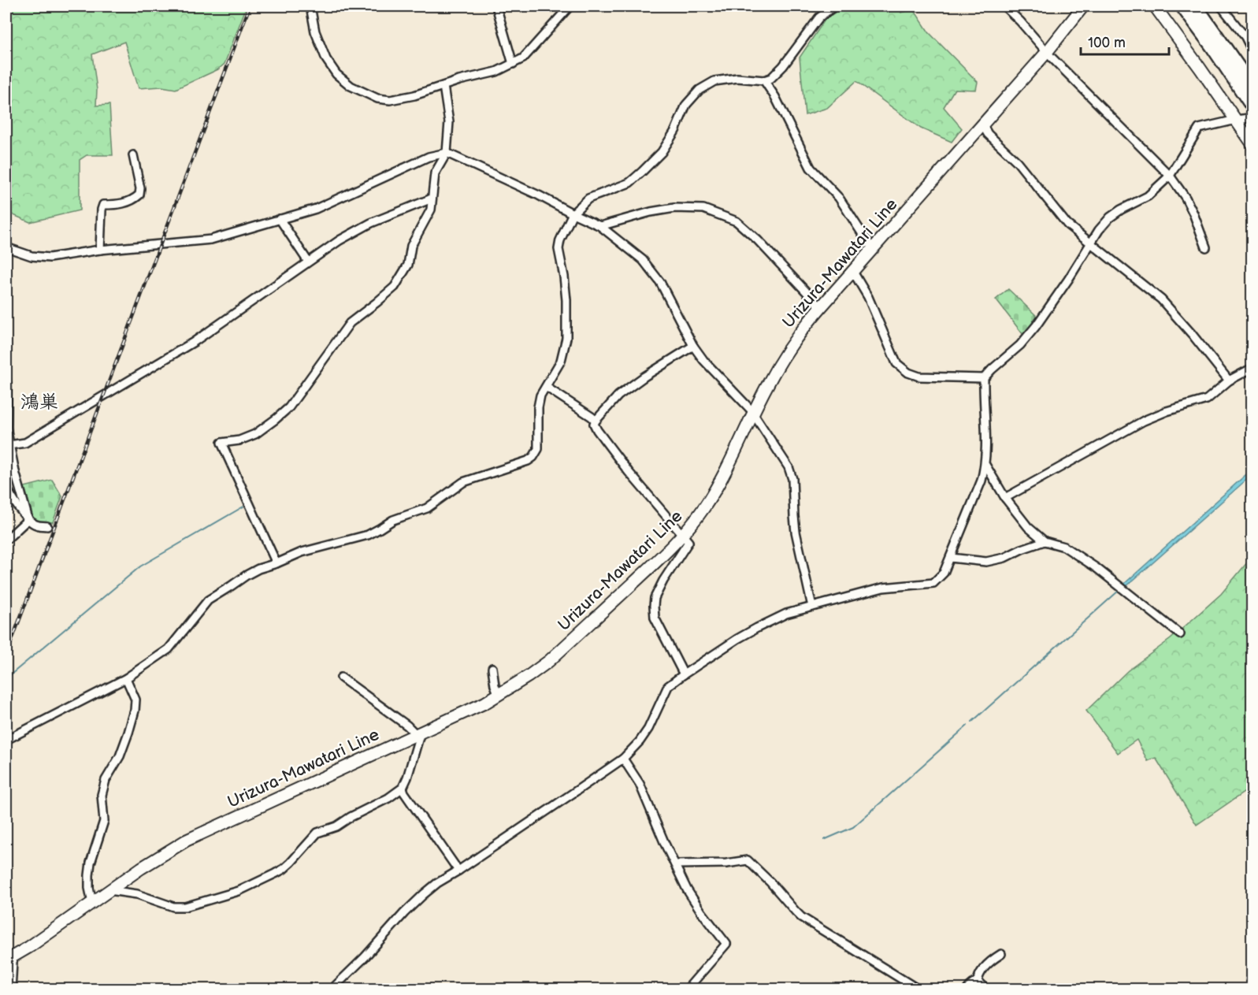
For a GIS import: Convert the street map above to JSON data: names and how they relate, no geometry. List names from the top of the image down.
{
  "streets": {
    "main road": ["Urizura-Mawatari Line"]
  },
  "districts": ["鴻巣"],
  "scale_bar": "100 m"
}
